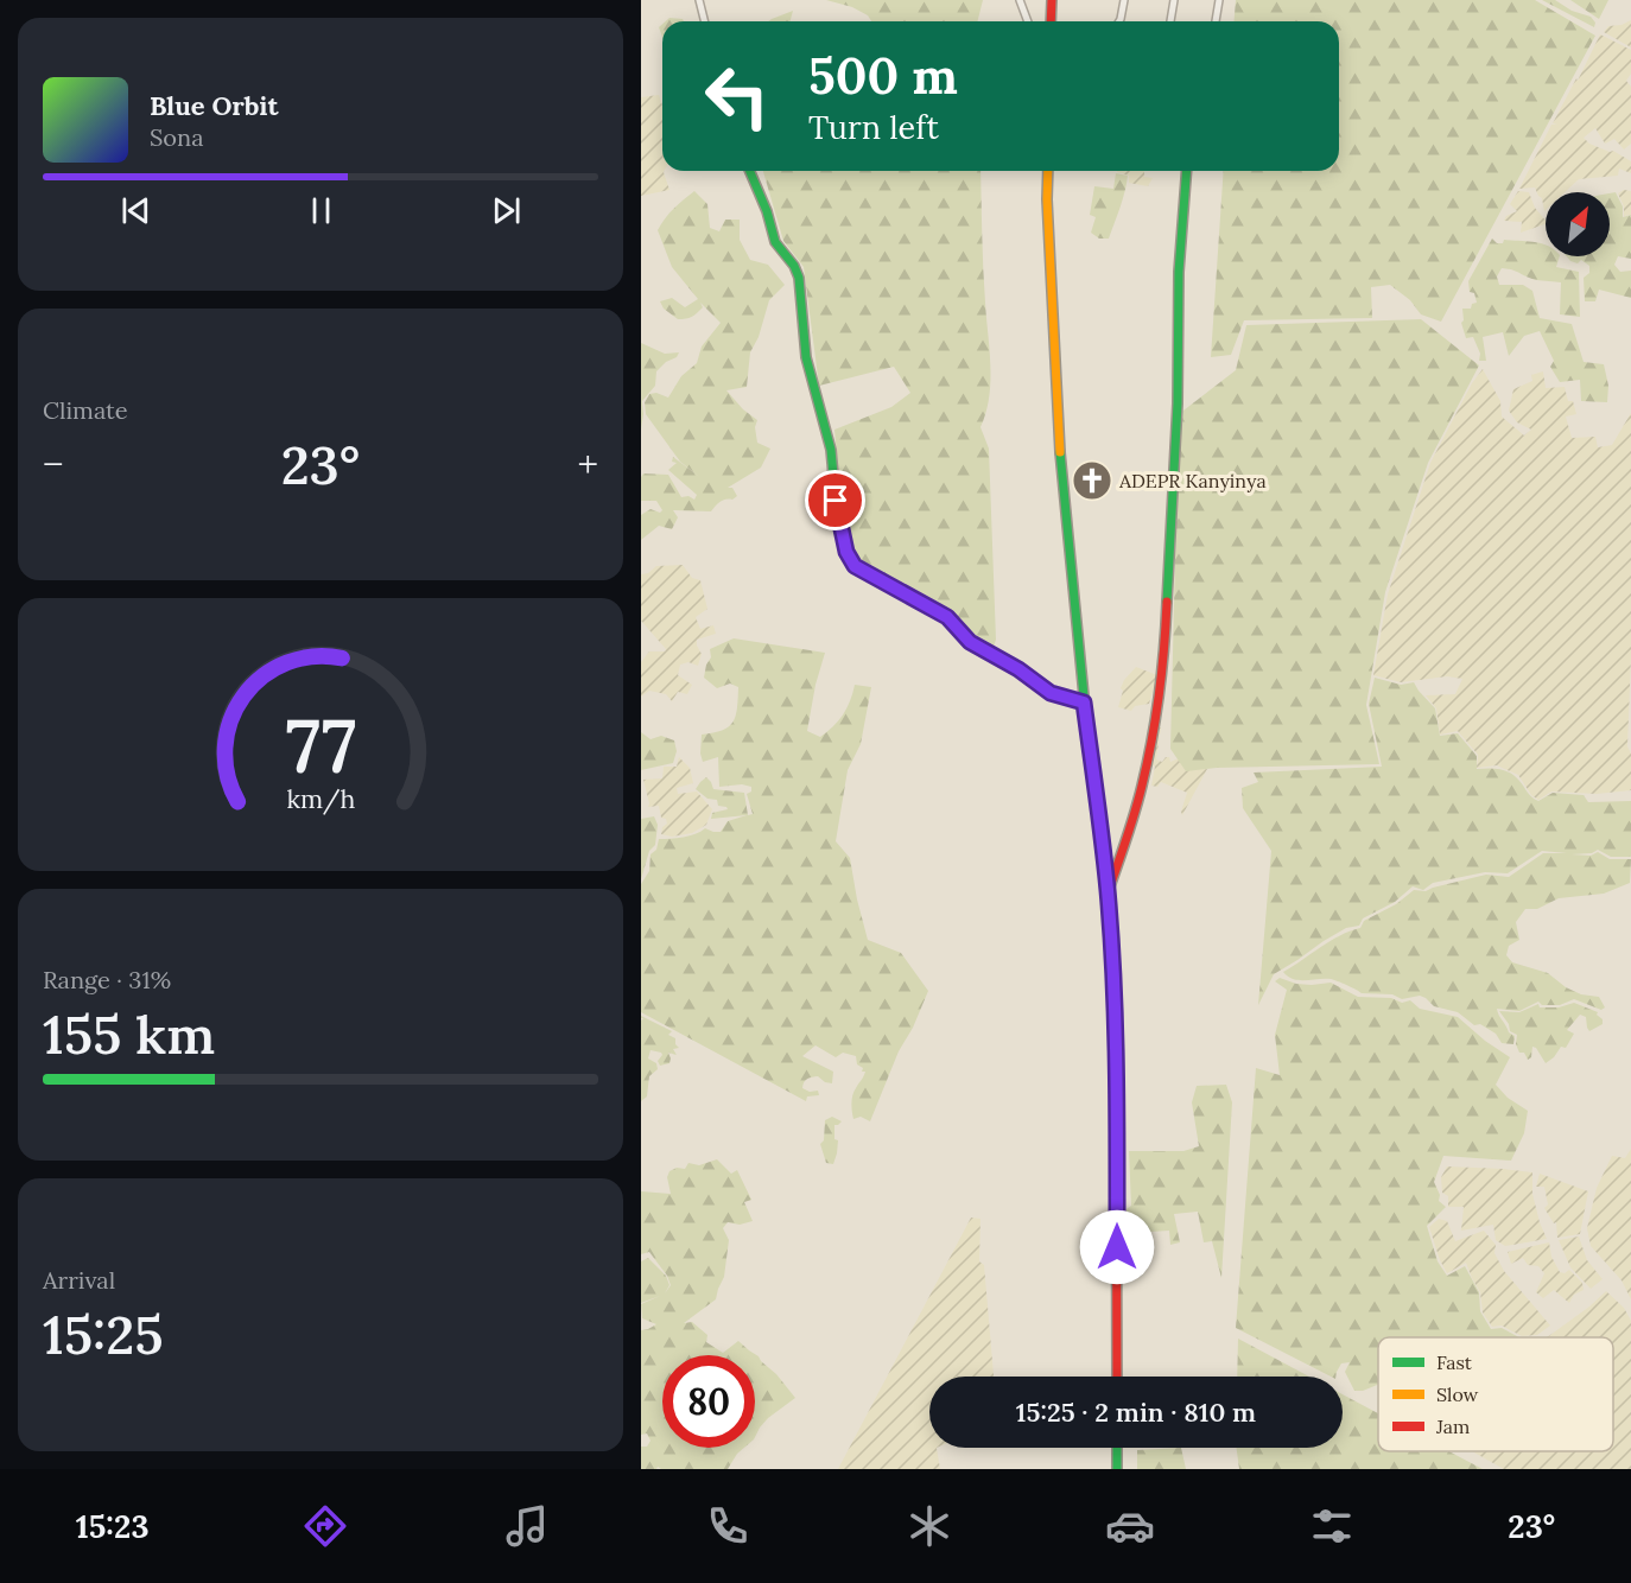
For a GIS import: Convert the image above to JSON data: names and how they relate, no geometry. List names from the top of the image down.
{
  "places": {
    "church": ["ADEPR Kanyinya"]
  },
  "legend": ["Fast", "Slow", "Jam"],
  "north": "top right",
  "page": {
    "turn": ["500 m", "Turn left"],
    "song": ["Blue Orbit", "Sona"],
    "tile": [
      "Climate",
      ["Range · 31%", "155 km"],
      ["Arrival", "15:25"]
    ],
    "heat": ["−", "23°", "+"],
    "limit": "80",
    "trip": "15:25 · 2 min · 810 m",
    "tabs": ["15:23", "23°"],
    "gauge": ["77", "km/h"]
  }
}
